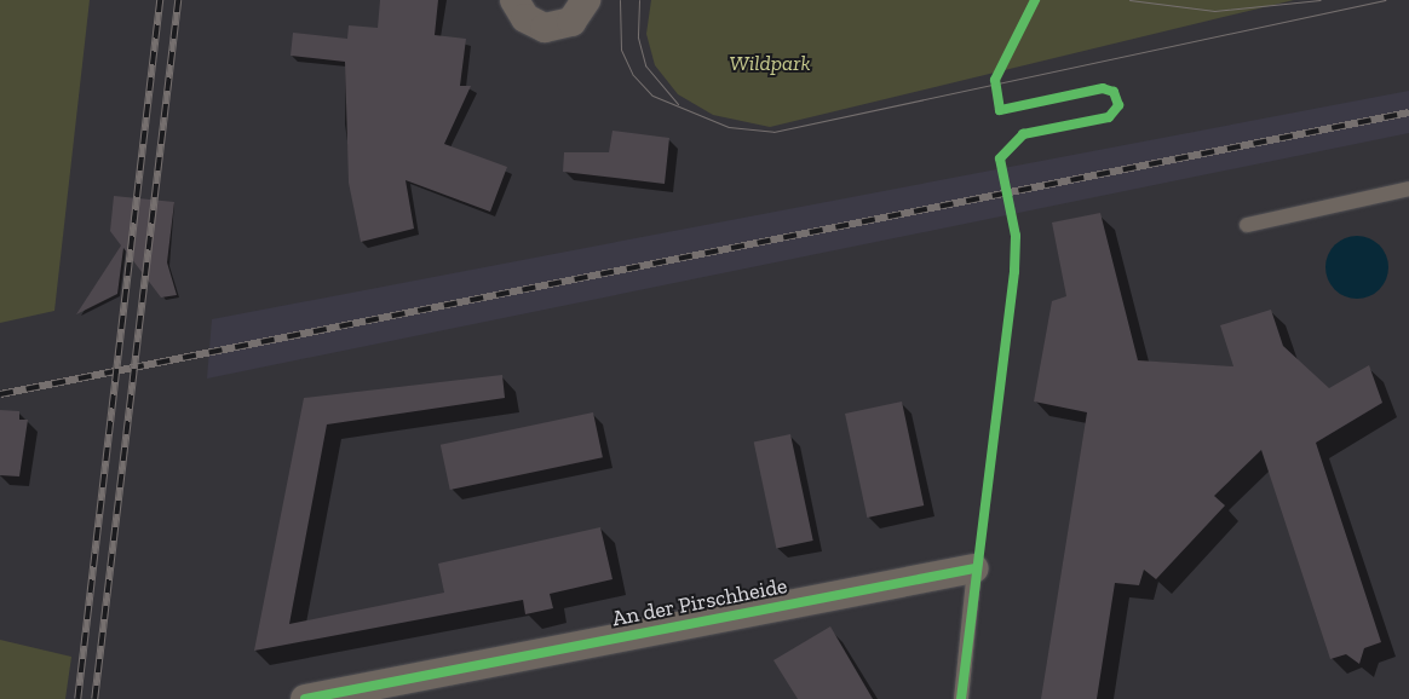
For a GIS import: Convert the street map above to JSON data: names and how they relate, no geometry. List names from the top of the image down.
{
  "streets": {
    "street": ["An der Pirschheide"]
  },
  "parks": ["Wildpark"]
}
